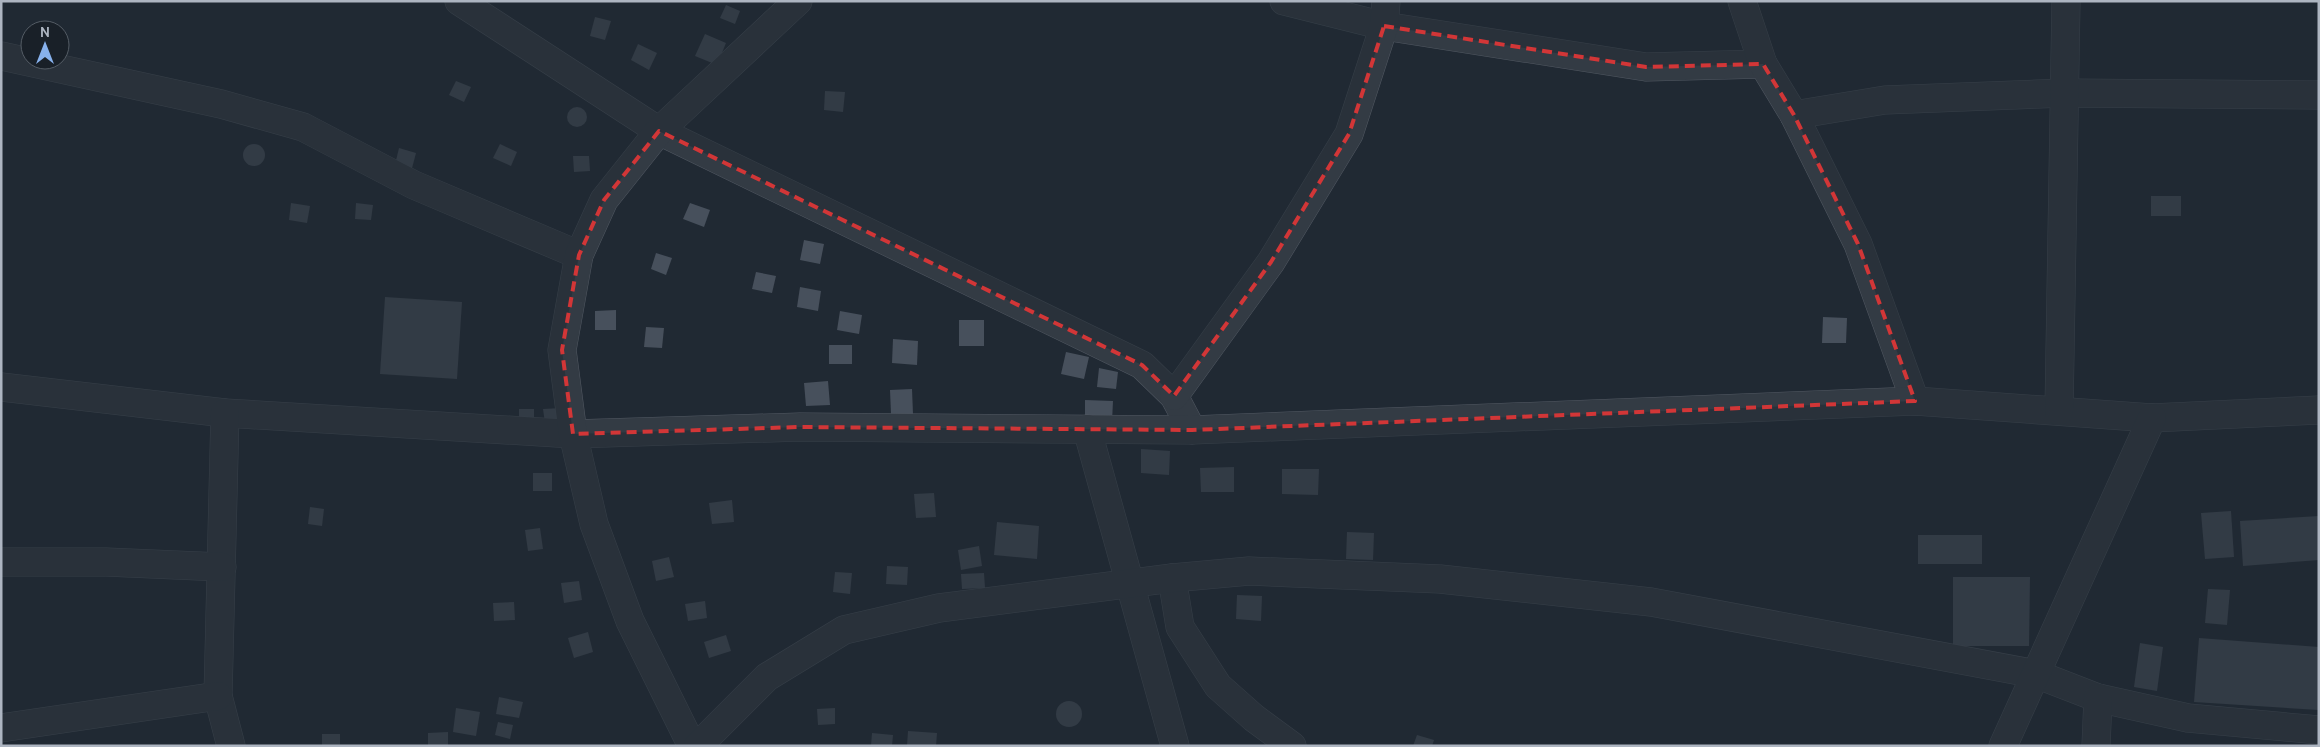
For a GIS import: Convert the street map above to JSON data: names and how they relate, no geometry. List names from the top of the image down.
{
  "north": "top"
}
